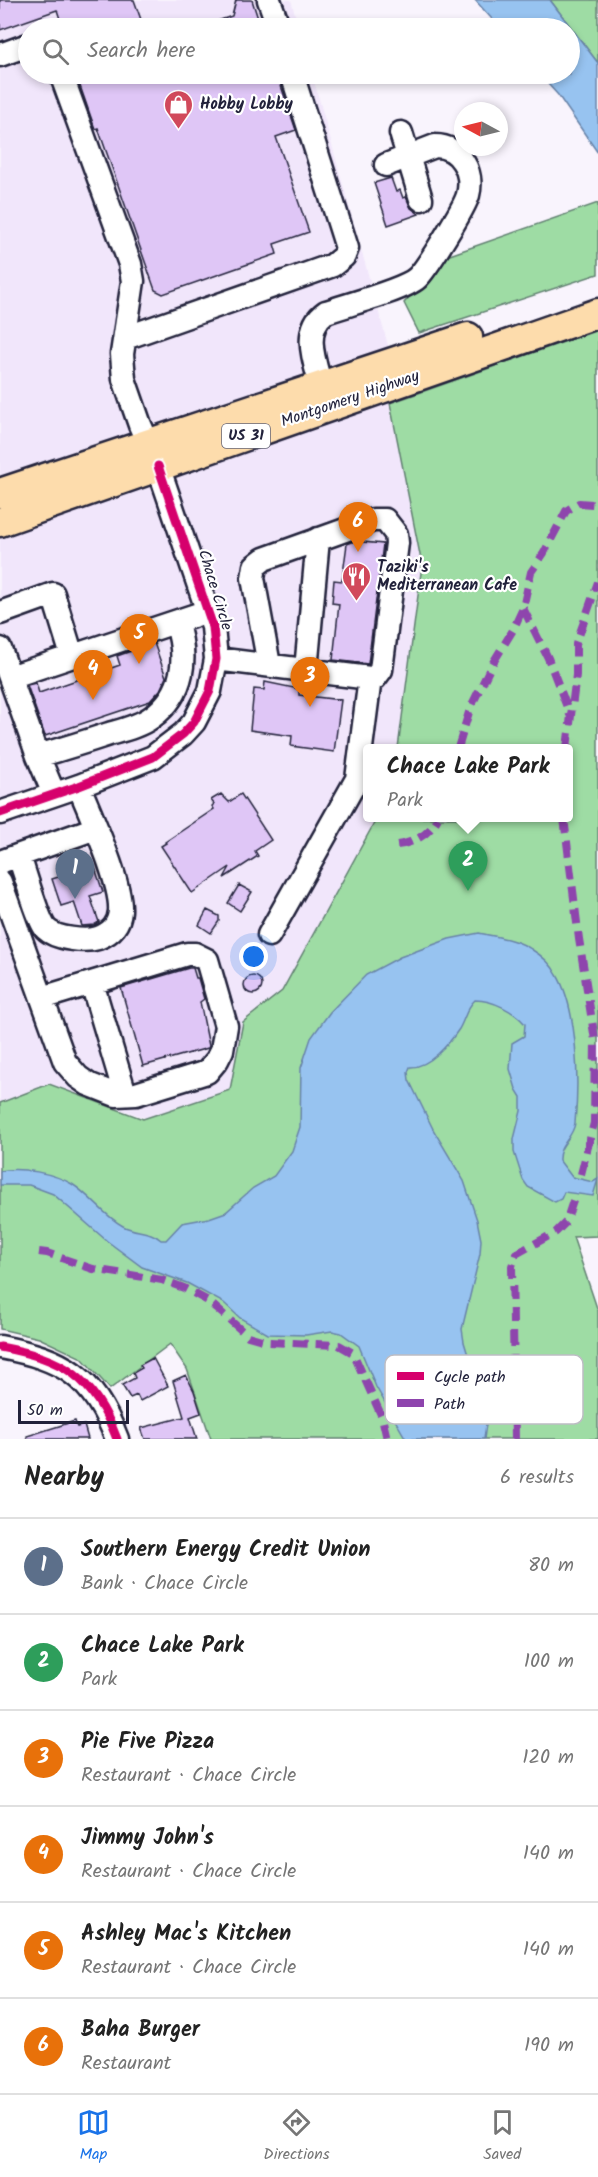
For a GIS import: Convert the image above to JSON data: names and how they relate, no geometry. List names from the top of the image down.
{
  "streets": {
    "main road": ["Montgomery Highway", "US 31"],
    "street": ["Chace Circle"]
  },
  "crossings": [
    ["Montgomery Highway", "Chace Circle"]
  ],
  "places": {
    "shop": ["Hobby Lobby"],
    "restaurant": ["Taziki's Mediterranean Cafe"]
  },
  "legend": ["Cycle path", "Path"],
  "scale_bar": "50 m",
  "north": "left",
  "page": {
    "search": "Search here",
    "pins": [
      "6",
      "5",
      "4",
      "3",
      "2",
      "1"
    ],
    "popup": ["Chace Lake Park", "Park"],
    "scale": "50 m",
    "heading": ["Nearby", "6 results"],
    "list": [
      {
        "mark": "1",
        "name": "Southern Energy Credit Union",
        "note": "Bank · Chace Circle",
        "value": "80 m"
      },
      {
        "mark": "2",
        "name": "Chace Lake Park",
        "note": "Park",
        "value": "100 m"
      },
      {
        "mark": "3",
        "name": "Pie Five Pizza",
        "note": "Restaurant · Chace Circle",
        "value": "120 m"
      },
      {
        "mark": "4",
        "name": "Jimmy John's",
        "note": "Restaurant · Chace Circle",
        "value": "140 m"
      },
      {
        "mark": "5",
        "name": "Ashley Mac's Kitchen",
        "note": "Restaurant · Chace Circle",
        "value": "140 m"
      },
      {
        "mark": "6",
        "name": "Baha Burger",
        "note": "Restaurant",
        "value": "190 m"
      }
    ],
    "nav": ["Map", "Directions", "Saved"]
  }
}
